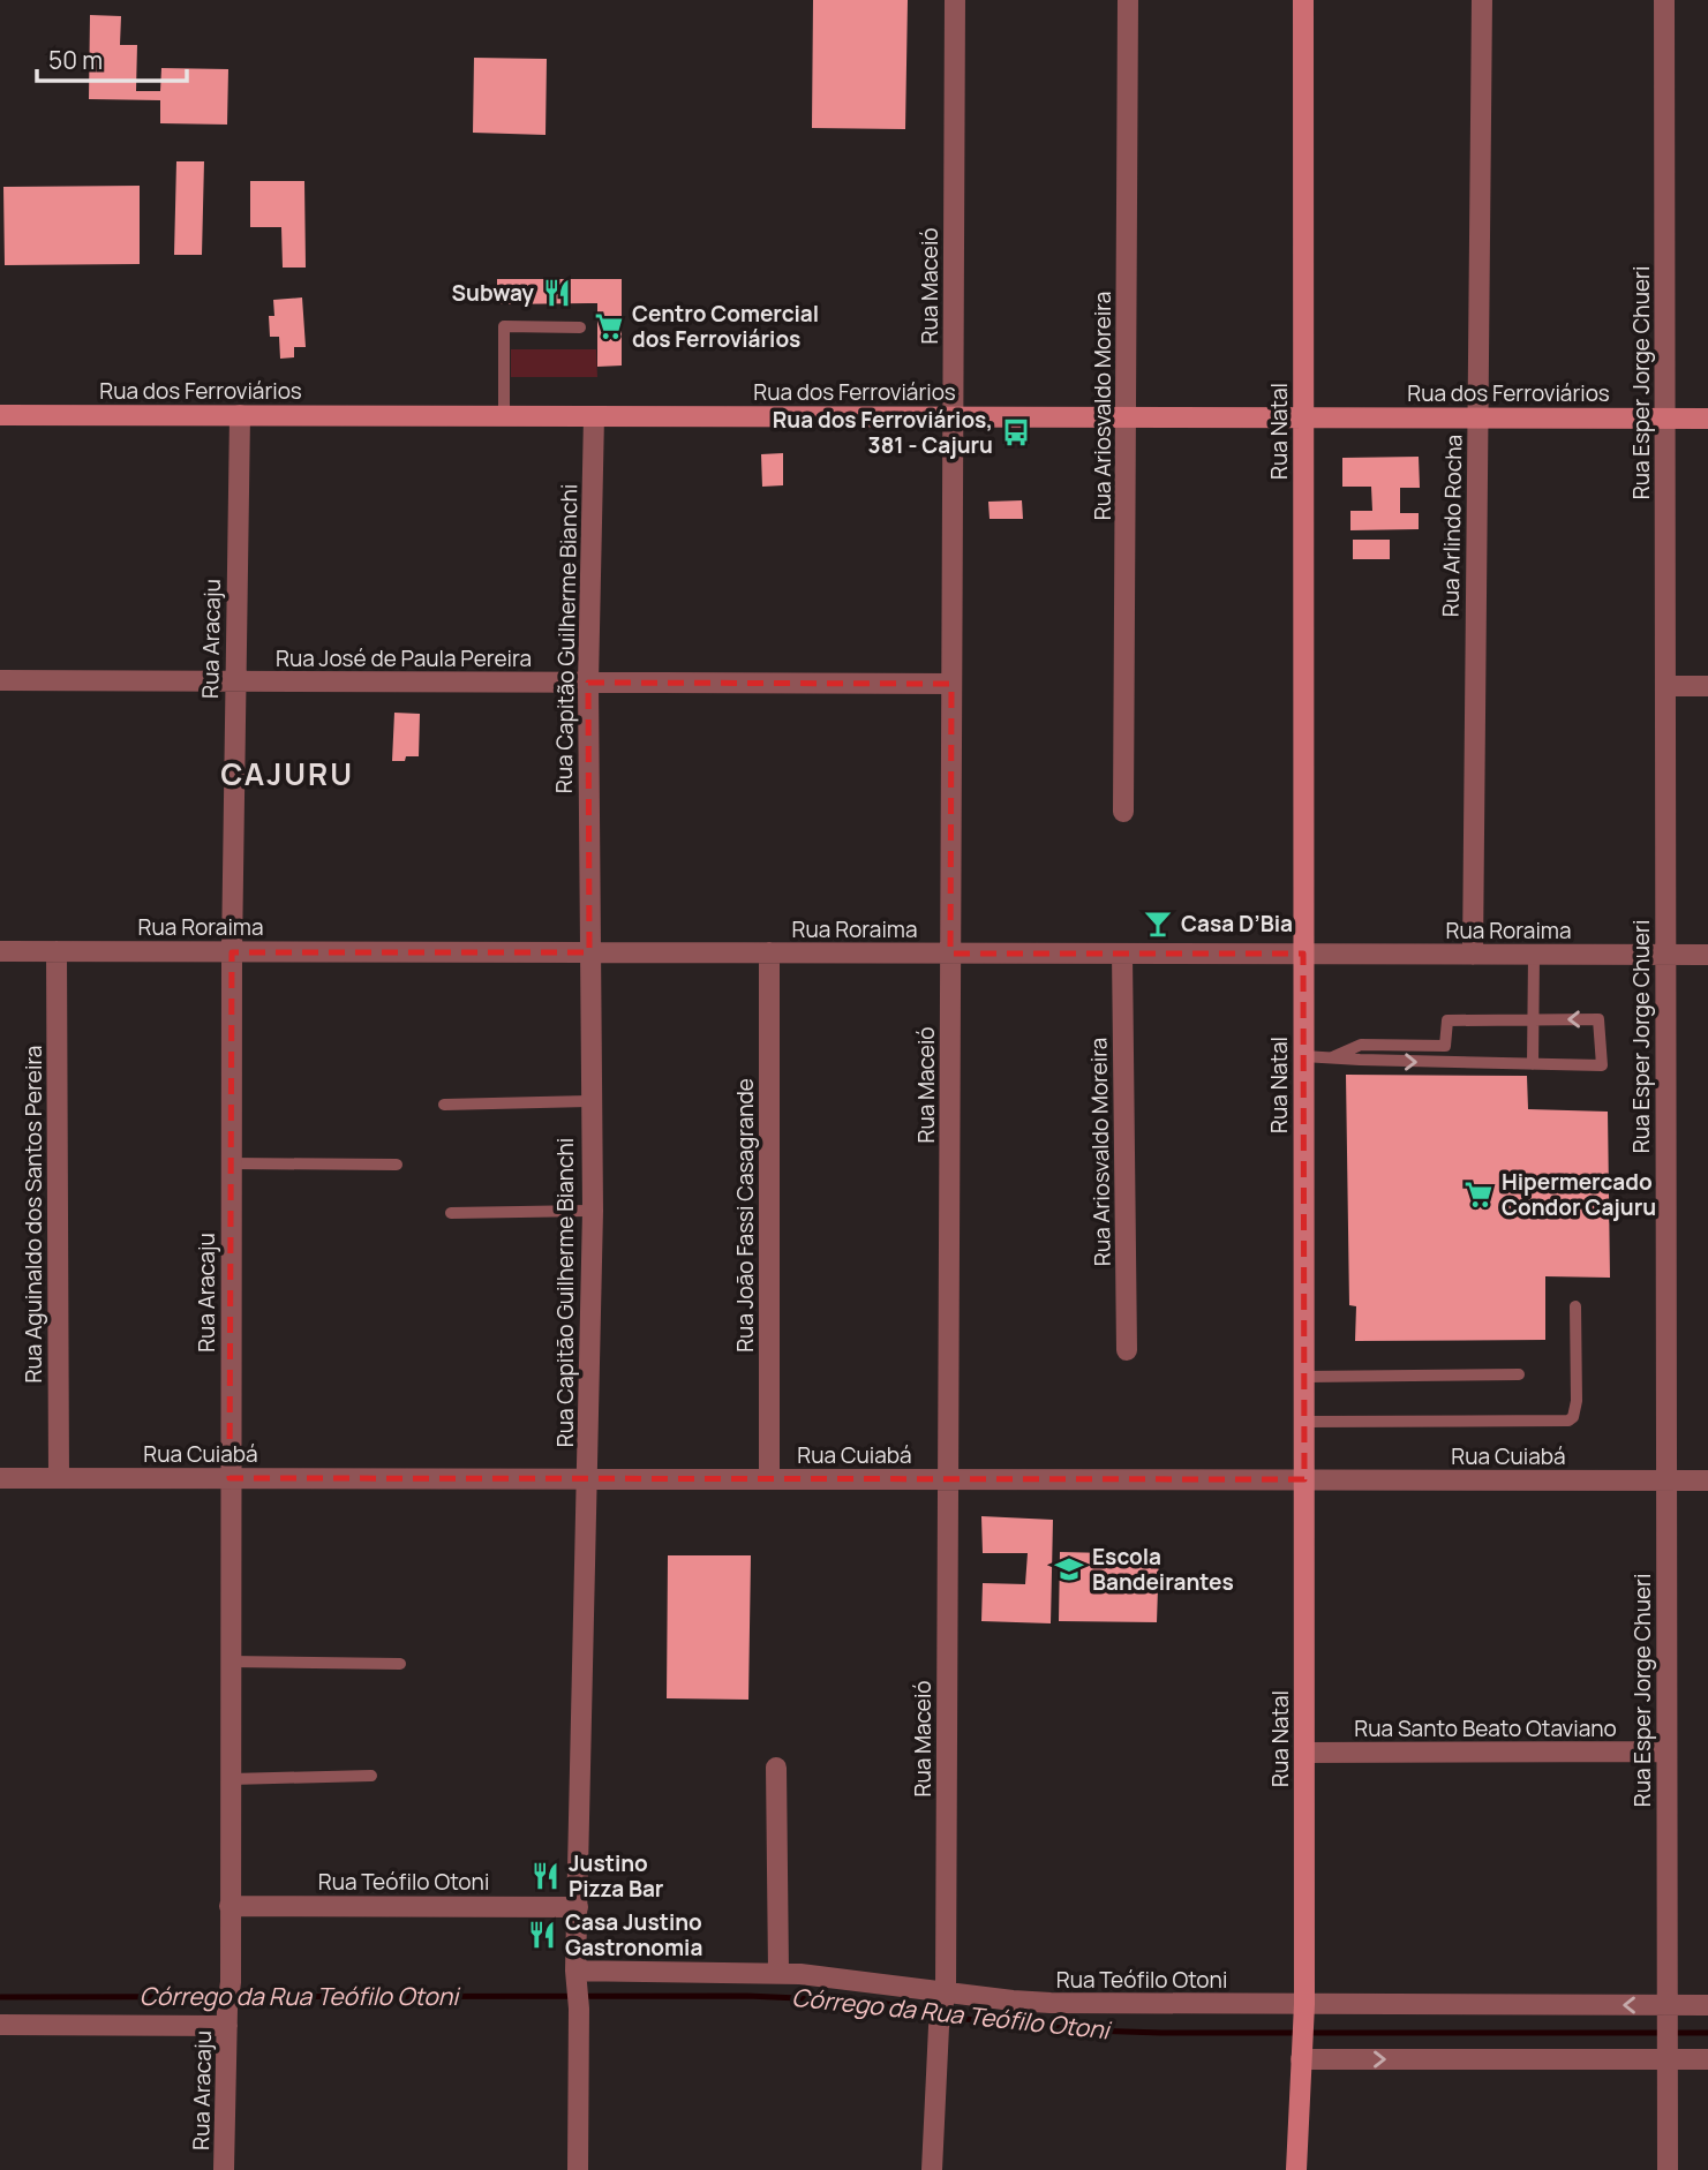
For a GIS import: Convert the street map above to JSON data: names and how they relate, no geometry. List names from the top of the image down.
{
  "streets": {
    "street": [
      "Rua Maceió",
      "Rua Esper Jorge Chueri",
      "Rua dos Ferroviários",
      "Rua Ariosvaldo Moreira",
      "Rua Natal",
      "Rua Arlindo Rocha",
      "Rua Aracaju",
      "Rua Capitão Guilherme Bianchi",
      "Rua José de Paula Pereira",
      "Rua Roraima",
      "Rua Aguinaldo dos Santos Pereira",
      "Rua João Fassi Casagrande",
      "Rua Cuiabá",
      "Rua Santo Beato Otaviano",
      "Rua Teófilo Otoni"
    ]
  },
  "crossings": [
    ["Rua Maceió", "Rua dos Ferroviários"],
    ["Rua Maceió", "Rua José de Paula Pereira"],
    ["Rua Maceió", "Rua Roraima"],
    ["Rua Maceió", "Rua Cuiabá"],
    ["Rua Maceió", "Rua Teófilo Otoni"],
    ["Rua Esper Jorge Chueri", "Rua dos Ferroviários"],
    ["Rua Esper Jorge Chueri", "Rua Roraima"],
    ["Rua Esper Jorge Chueri", "Rua Cuiabá"],
    ["Rua Esper Jorge Chueri", "Rua Santo Beato Otaviano"],
    ["Rua Esper Jorge Chueri", "Rua Teófilo Otoni"],
    ["Rua dos Ferroviários", "Rua Ariosvaldo Moreira"],
    ["Rua dos Ferroviários", "Rua Natal"],
    ["Rua dos Ferroviários", "Rua Arlindo Rocha"],
    ["Rua dos Ferroviários", "Rua Aracaju"],
    ["Rua dos Ferroviários", "Rua Capitão Guilherme Bianchi"],
    ["Rua Ariosvaldo Moreira", "Rua Roraima"],
    ["Rua Natal", "Rua Roraima"],
    ["Rua Natal", "Rua Cuiabá"],
    ["Rua Natal", "Rua Santo Beato Otaviano"],
    ["Rua Natal", "Rua Teófilo Otoni"],
    ["Rua Arlindo Rocha", "Rua Roraima"],
    ["Rua Aracaju", "Rua José de Paula Pereira"],
    ["Rua Aracaju", "Rua Roraima"],
    ["Rua Aracaju", "Rua Cuiabá"],
    ["Rua Aracaju", "Rua Teófilo Otoni"],
    ["Rua Capitão Guilherme Bianchi", "Rua José de Paula Pereira"],
    ["Rua Capitão Guilherme Bianchi", "Rua Roraima"],
    ["Rua Capitão Guilherme Bianchi", "Rua Cuiabá"],
    ["Rua Capitão Guilherme Bianchi", "Rua Teófilo Otoni"],
    ["Rua Roraima", "Rua Aguinaldo dos Santos Pereira"],
    ["Rua Roraima", "Rua João Fassi Casagrande"],
    ["Rua Aguinaldo dos Santos Pereira", "Rua Cuiabá"],
    ["Rua João Fassi Casagrande", "Rua Cuiabá"]
  ],
  "districts": ["CAJURU"],
  "water": ["Córrego da Rua Teófilo Otoni"],
  "places": {
    "restaurant": ["Subway", "Justino Pizza Bar", "Casa Justino Gastronomia"],
    "supermarket": ["Centro Comercial dos Ferroviários", "Hipermercado Condor Cajuru"],
    "bus stop": ["Rua dos Ferroviários, 381 - Cajuru"],
    "bar": ["Casa D’Bia"],
    "school or university": ["Escola Bandeirantes"]
  },
  "scale_bar": "50 m"
}
